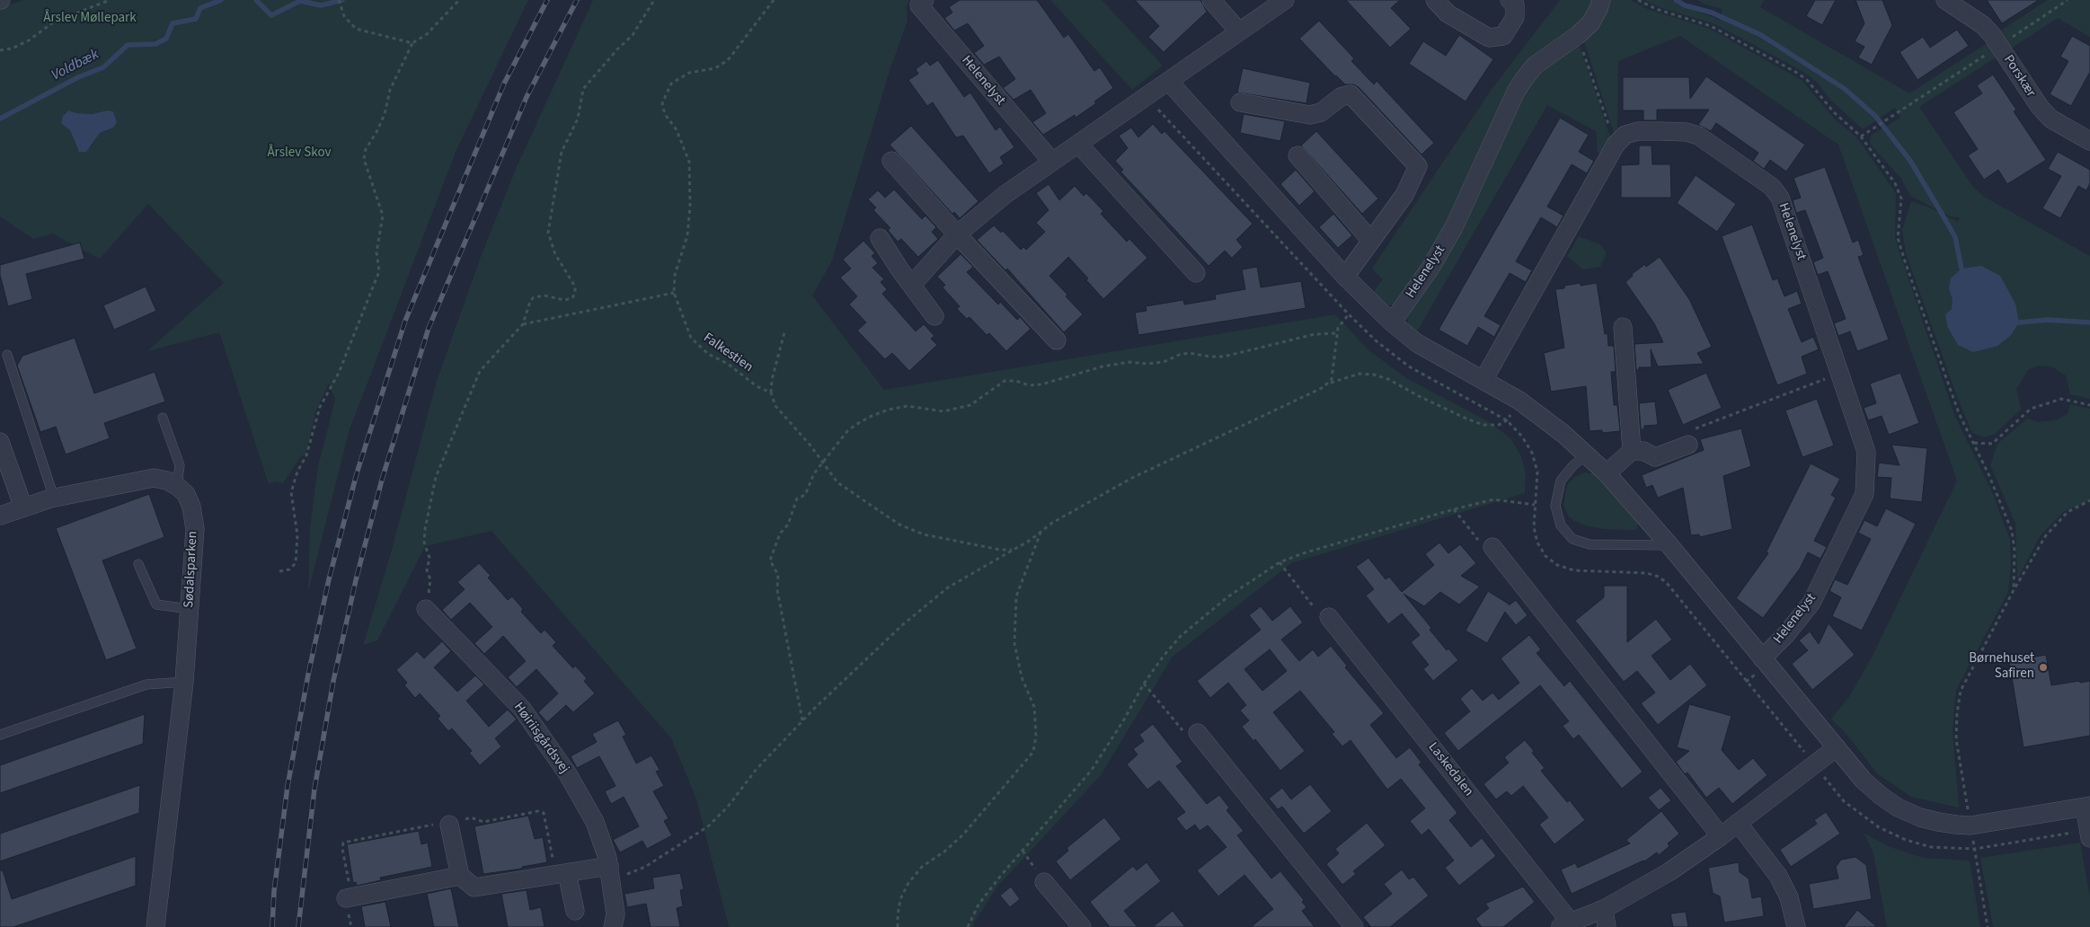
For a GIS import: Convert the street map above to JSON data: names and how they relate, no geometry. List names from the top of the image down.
{
  "streets": {
    "street": [
      "Porskær",
      "Helenelyst",
      "Sødalsparken",
      "Høiriisgårdsvej",
      "Laskedalen"
    ],
    "path": ["Falkestien"]
  },
  "crossings": [
    ["Helenelyst", "Laskedalen"]
  ],
  "water": ["Voldbæk"],
  "parks": ["Årslev Møllepark", "Årslev Skov"],
  "places": ["Børnehuset Safiren"]
}
